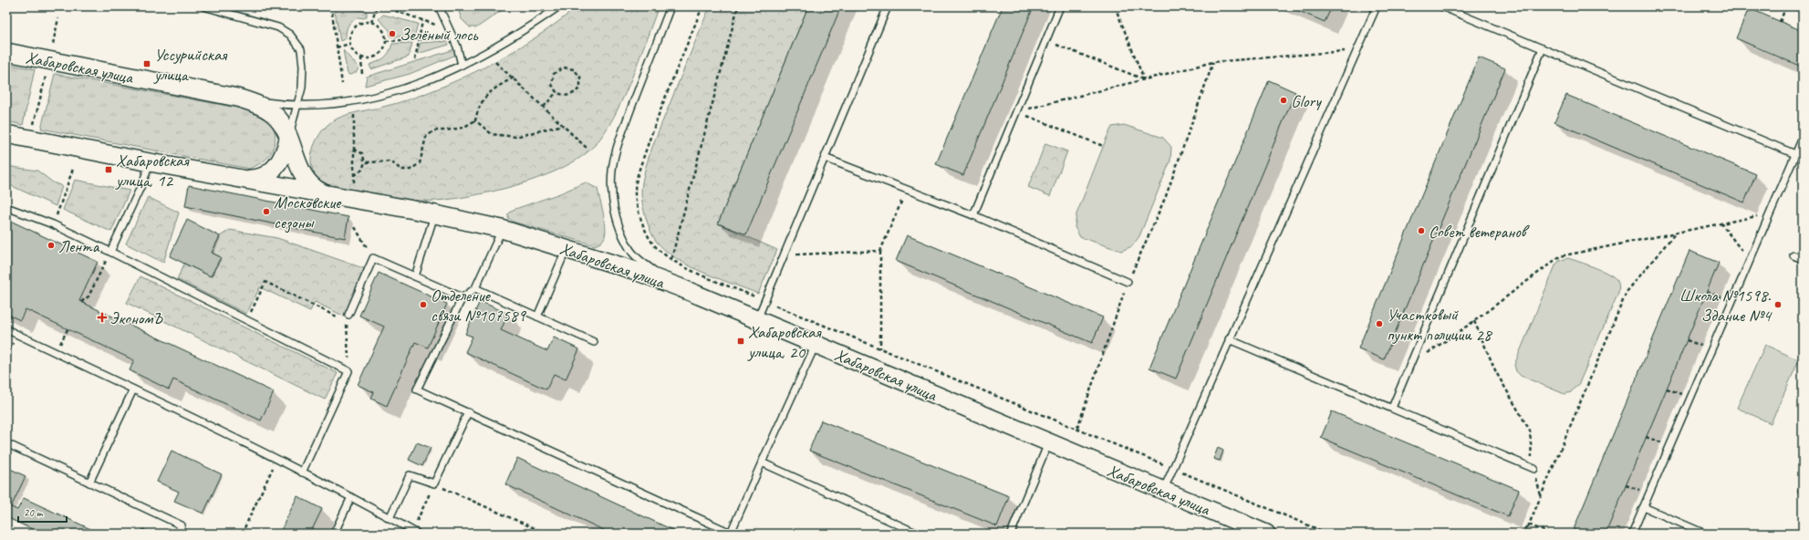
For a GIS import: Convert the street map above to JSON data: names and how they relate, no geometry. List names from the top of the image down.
{
  "streets": {
    "main road": ["Хабаровская улица"]
  },
  "places": {
    "other": [
      "Зелёный лось",
      "Glory",
      "Московские сезоны",
      "Совет ветеранов",
      "Лента",
      "Отделение связи №107589",
      "Школа №1598. Здание №4",
      "Участковый пункт полиции 28"
    ],
    "transit": ["Уссурийская улица", "Хабаровская улица, 12", "Хабаровская улица, 20"],
    "health": ["ЭкономЪ"]
  },
  "scale_bar": "20 m"
}
